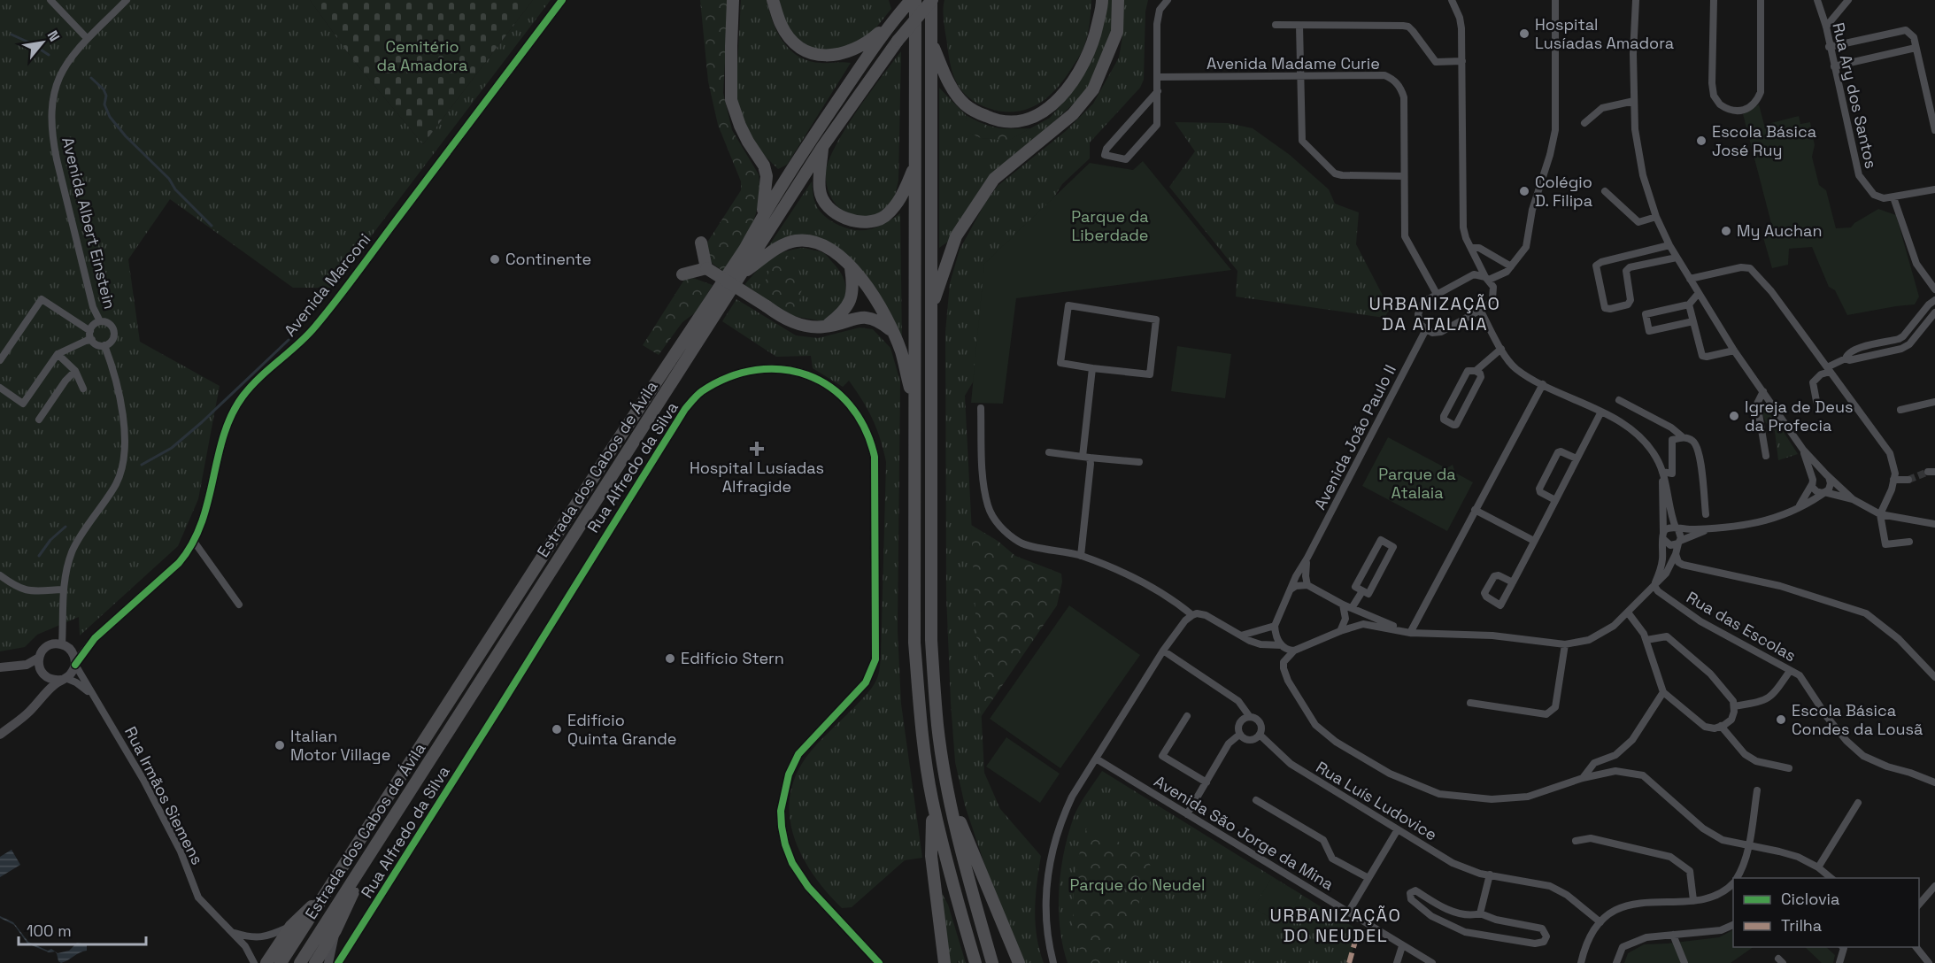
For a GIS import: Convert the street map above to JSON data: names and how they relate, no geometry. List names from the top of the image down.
{
  "streets": {
    "highway": ["Estrada dos Cabos de Ávila"],
    "street": [
      "Avenida Madame Curie",
      "Rua Ary dos Santos",
      "Avenida Albert Einstein",
      "Avenida Marconi",
      "Avenida João Paulo II",
      "Rua Alfredo da Silva",
      "Rua das Escolas",
      "Rua Irmãos Siemens",
      "Rua Luís Ludovice",
      "Avenida São Jorge da Mina"
    ]
  },
  "crossings": [
    ["Avenida Marconi", "Rua Irmãos Siemens"]
  ],
  "districts": ["URBANIZAÇÃO DA ATALAIA", "URBANIZAÇÃO DO NEUDEL"],
  "parks": [
    "Cemitério da Amadora",
    "Parque da Liberdade",
    "Parque da Atalaia",
    "Parque do Neudel"
  ],
  "places": {
    "other": [
      "Hospital Lusíadas Amadora",
      "Escola Básica José Ruy",
      "Colégio D. Filipa",
      "My Auchan",
      "Continente",
      "Igreja de Deus da Profecia",
      "Edifício Stern",
      "Escola Básica Condes da Lousã",
      "Edifício Quinta Grande",
      "Italian Motor Village"
    ],
    "health": ["Hospital Lusíadas Alfragide"]
  },
  "legend": ["Ciclovia", "Trilha"],
  "scale_bar": "100 m",
  "north": "top right"
}
